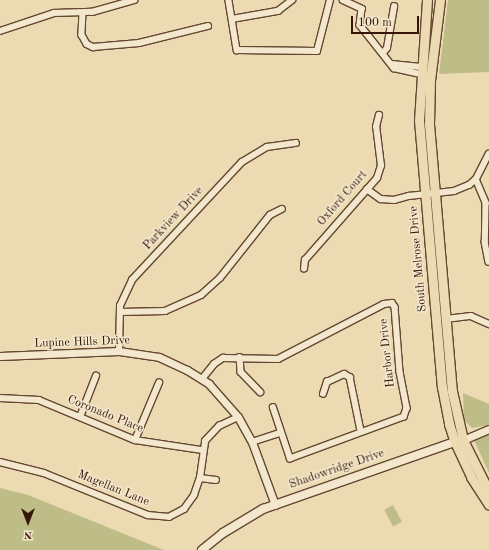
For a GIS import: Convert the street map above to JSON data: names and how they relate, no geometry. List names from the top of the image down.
{
  "streets": {
    "main road": ["South Melrose Drive", "Shadowridge Drive"],
    "street": [
      "Oxford Court",
      "Parkview Drive",
      "Lupine Hills Drive",
      "Harbor Drive",
      "Coronado Place",
      "Magellan Lane"
    ]
  },
  "crossings": [
    ["Parkview Drive", "Lupine Hills Drive"],
    ["South Melrose Drive", "Shadowridge Drive"],
    ["Lupine Hills Drive", "Harbor Drive"],
    ["Lupine Hills Drive", "Shadowridge Drive"],
    ["Lupine Hills Drive", "Magellan Lane"],
    ["Coronado Place", "Magellan Lane"]
  ],
  "scale_bar": "100 m",
  "north": "bottom"
}
